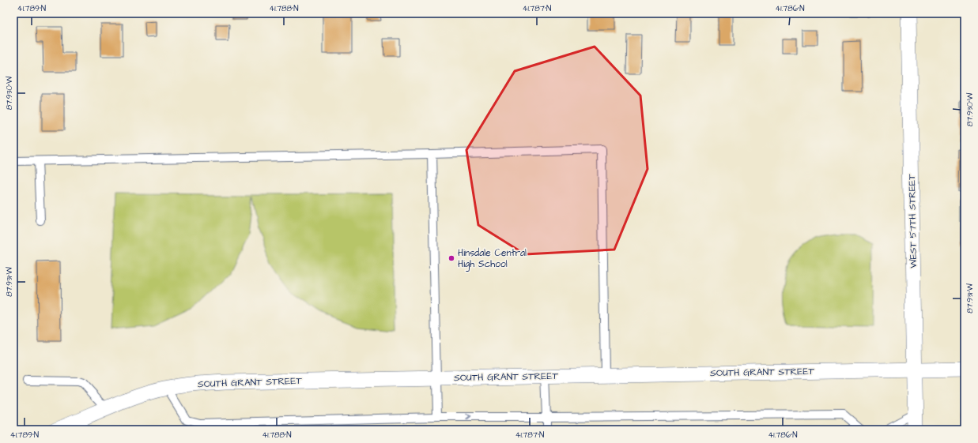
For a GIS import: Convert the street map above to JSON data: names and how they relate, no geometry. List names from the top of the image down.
{
  "streets": {
    "street": ["WEST 57TH STREET", "SOUTH GRANT STREET"]
  },
  "crossings": [
    ["WEST 57TH STREET", "SOUTH GRANT STREET"]
  ],
  "places": ["Hinsdale Central High School"],
  "coordinates": [
    "41.789°N",
    "41.788°N",
    "41.787°N",
    "41.786°N",
    "87.930°W",
    "87.931°W"
  ]
}
